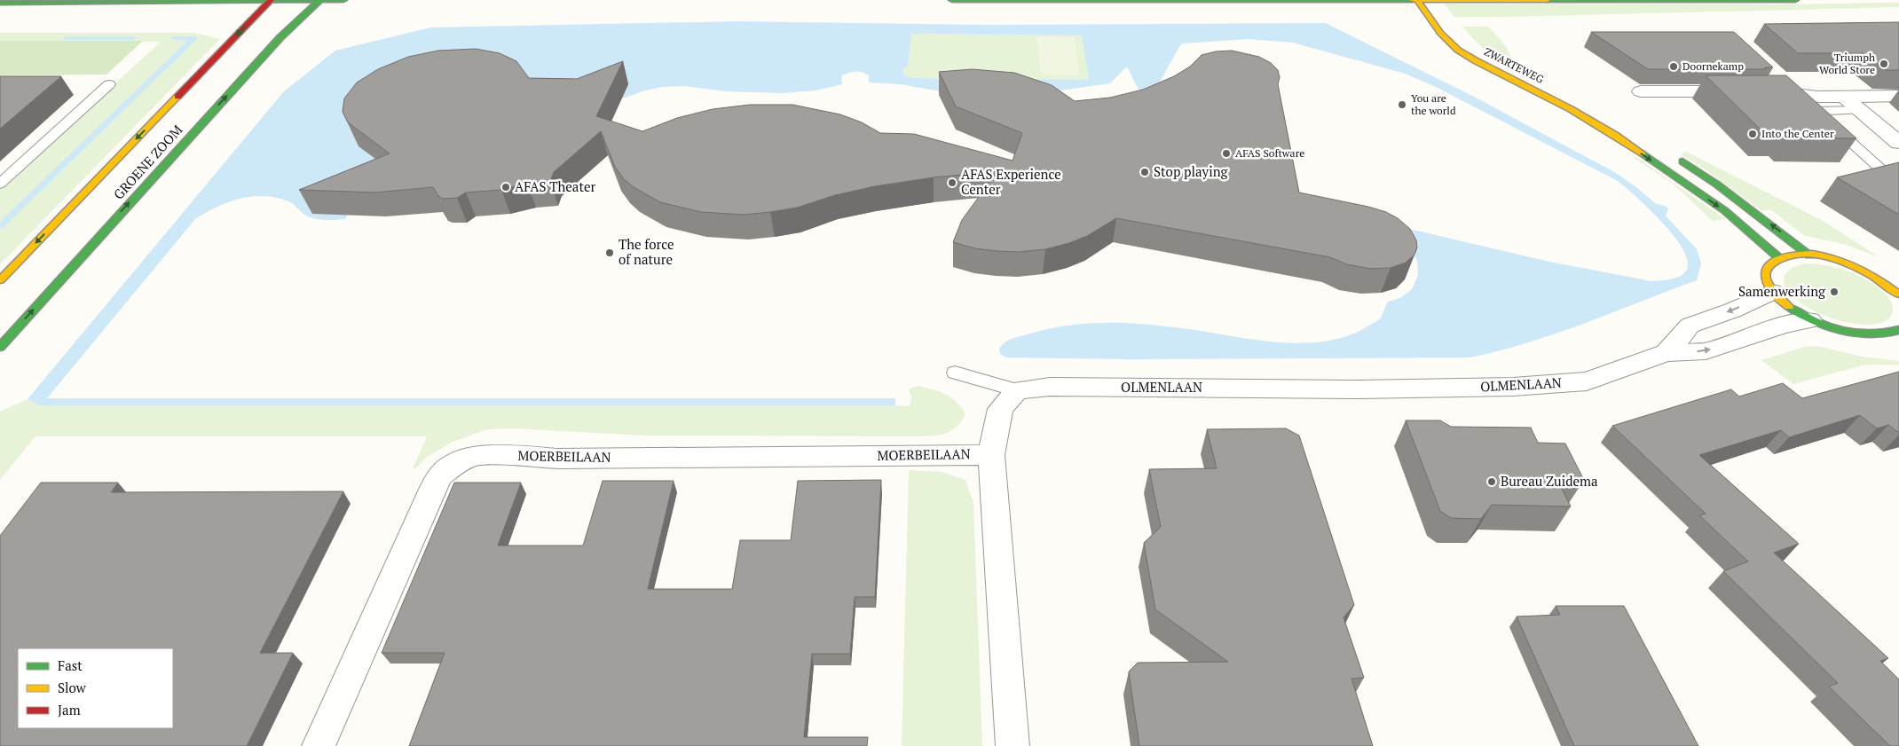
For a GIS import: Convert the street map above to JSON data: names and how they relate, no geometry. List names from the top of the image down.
{
  "streets": {
    "main road": ["ZWARTEWEG", "GROENE ZOOM"],
    "street": ["OLMENLAAN", "MOERBEILAAN"]
  },
  "places": [
    "Triumph World Store",
    "Doornekamp",
    "You are the world",
    "Into the Center",
    "AFAS Software",
    "Stop playing",
    "AFAS Experience Center",
    "AFAS Theater",
    "The force of nature",
    "Samenwerking",
    "Bureau Zuidema"
  ],
  "legend": ["Fast", "Slow", "Jam"]
}
